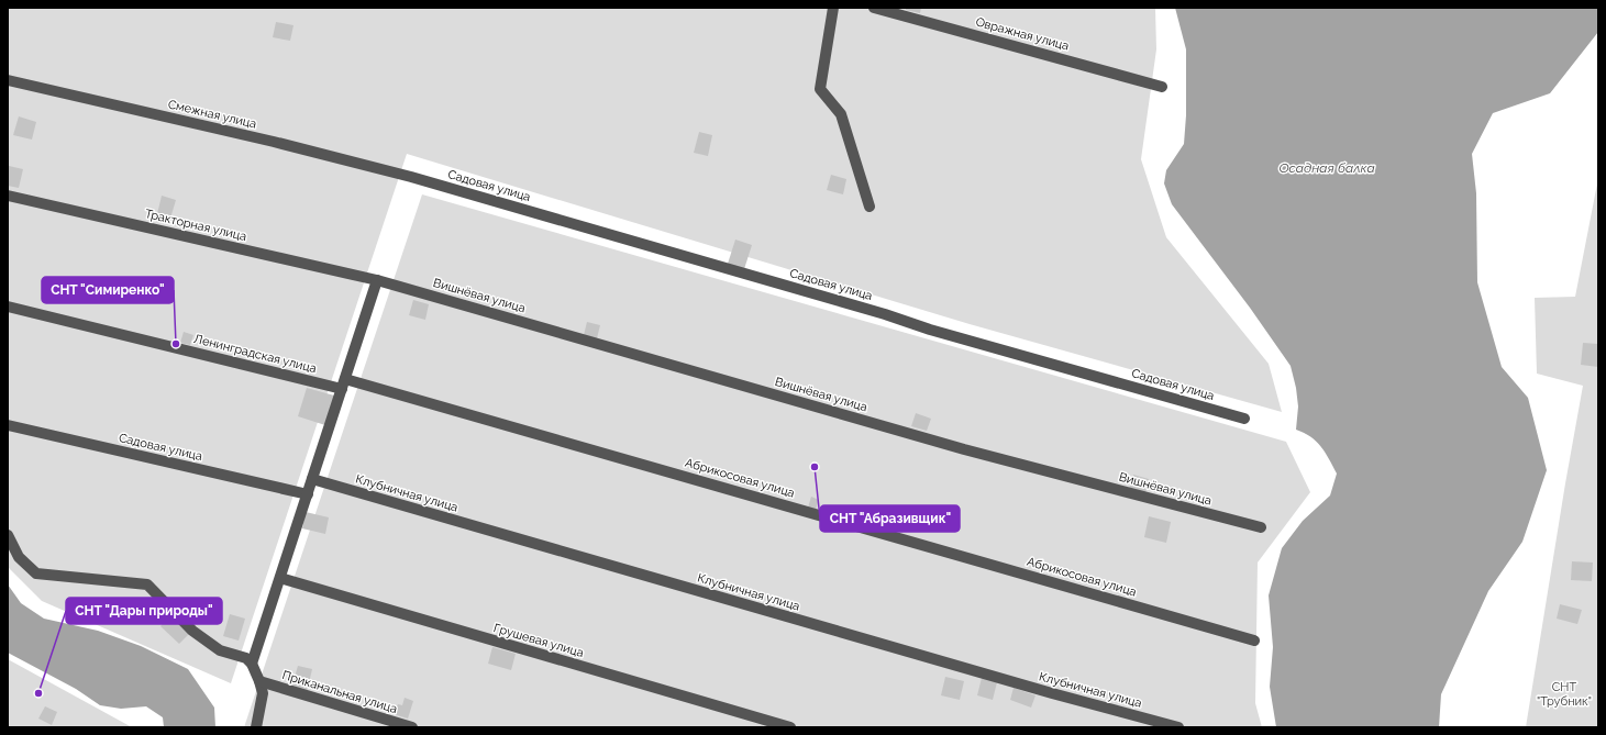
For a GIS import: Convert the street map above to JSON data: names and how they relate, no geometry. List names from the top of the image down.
{
  "streets": {
    "street": [
      "Овражная улица",
      "Смежная улица",
      "Садовая улица",
      "Тракторная улица",
      "Вишнёвая улица",
      "Ленинградская улица",
      "Абрикосовая улица",
      "Клубничная улица",
      "Грушевая улица",
      "Приканальная улица"
    ]
  },
  "crossings": [
    ["Смежная улица", "Садовая улица"],
    ["Тракторная улица", "Вишнёвая улица"],
    ["Ленинградская улица", "Абрикосовая улица"]
  ],
  "water": ["Осадная балка"],
  "parks": ["СНТ \"Трубник\""],
  "places": ["СНТ \"Симиренко\"", "СНТ \"Абразивщик\"", "СНТ \"Дары природы\""]
}
